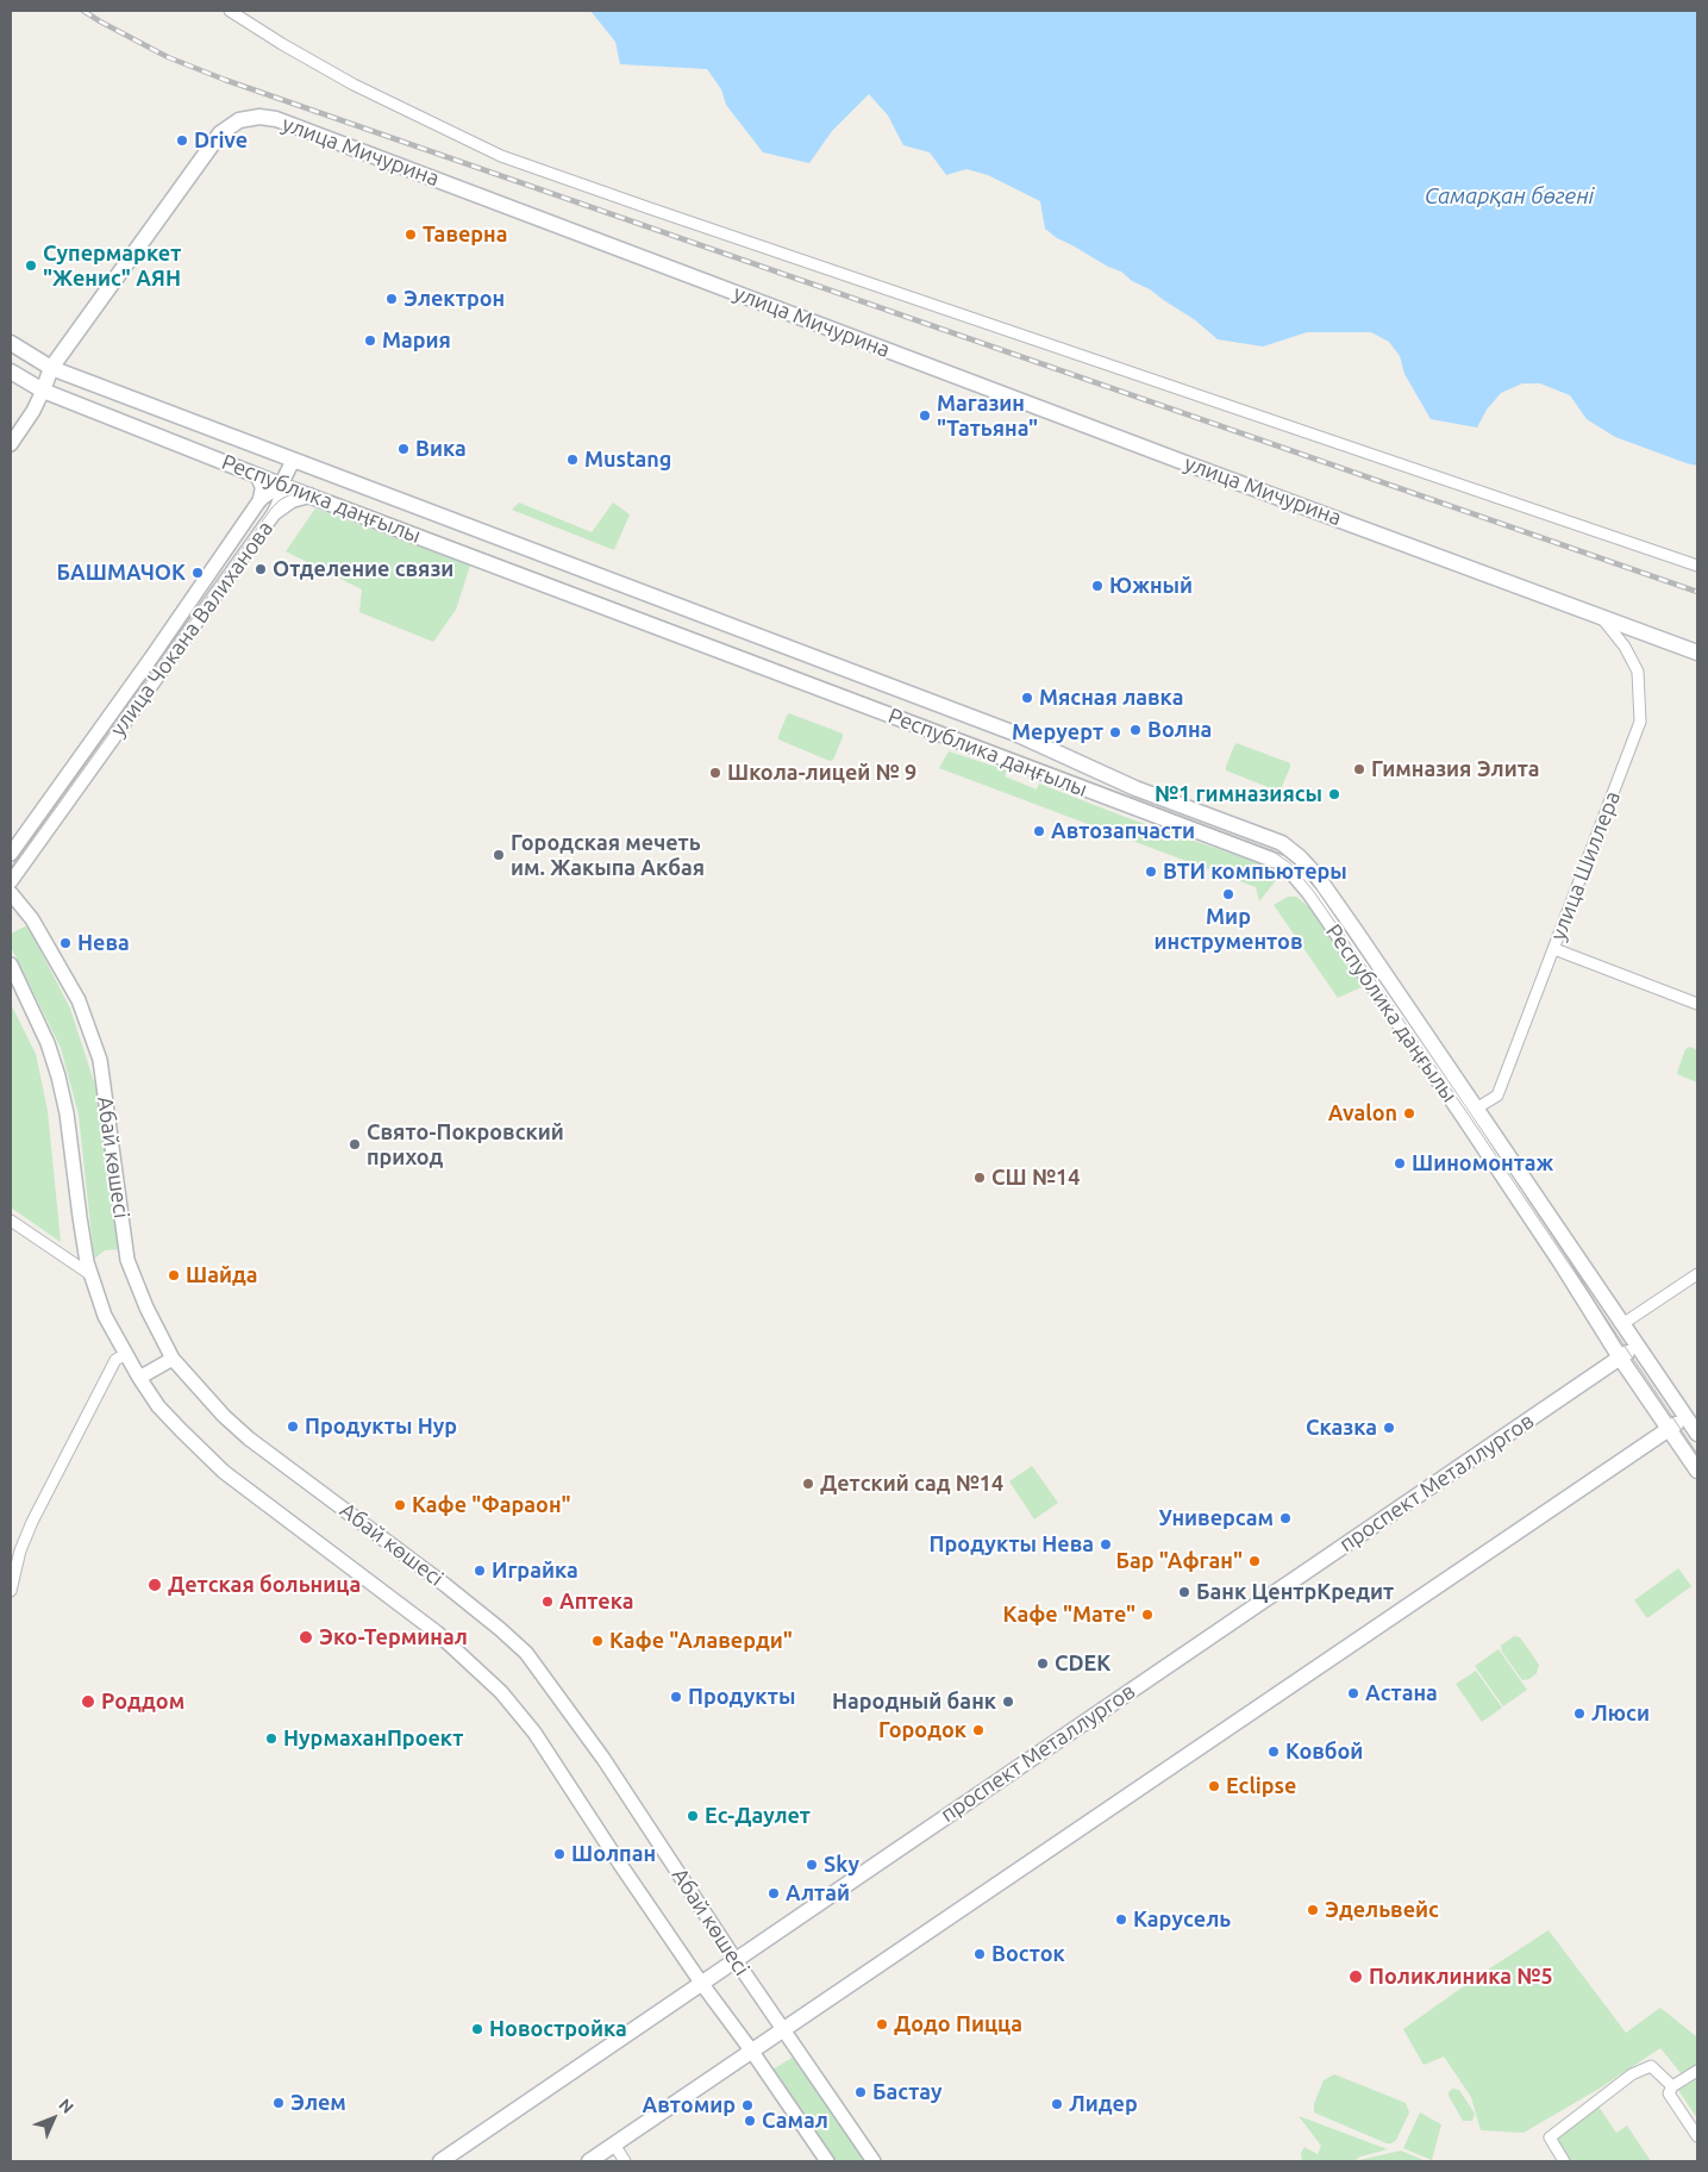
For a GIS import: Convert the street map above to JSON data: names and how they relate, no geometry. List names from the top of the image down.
{
  "streets": {
    "main road": ["улица Мичурина", "Республика даңғылы", "проспект Металлургов"],
    "street": ["улица Чокана Валиханова", "улица Шиллера", "Абай көшесі"]
  },
  "crossings": [
    ["улица Мичурина", "Республика даңғылы"],
    ["улица Мичурина", "улица Шиллера"],
    ["Республика даңғылы", "улица Чокана Валиханова"],
    ["Республика даңғылы", "улица Шиллера"],
    ["Республика даңғылы", "проспект Металлургов"],
    ["Абай көшесі", "проспект Металлургов"]
  ],
  "water": ["Самарқан бөгені"],
  "places": [
    "Drive",
    "Таверна",
    "Супермаркет \"Женис\" АЯН",
    "Электрон",
    "Мария",
    "Магазин \"Татьяна\"",
    "Вика",
    "Mustang",
    "Отделение связи",
    "БАШМАЧОК",
    "Южный",
    "Мясная лавка",
    "Волна",
    "Меруерт",
    "Гимназия Элита",
    "Школа-лицей № 9",
    "№1 гимназиясы",
    "Автозапчасти",
    "Городская мечеть им. Жакыпа Акбая",
    "ВТИ компьютеры",
    "Мир инструментов",
    "Нева",
    "Avalon",
    "Свято-Покровский приход",
    "Шиномонтаж",
    "СШ №14",
    "Шайда",
    "Продукты Нур",
    "Сказка",
    "Детский сад №14",
    "Кафе \"Фараон\"",
    "Универсам",
    "Продукты Нева",
    "Бар \"Афган\"",
    "Играйка",
    "Детская больница",
    "Банк ЦентрКредит",
    "Аптека",
    "Кафе \"Мате\"",
    "Эко-Терминал",
    "Кафе \"Алаверди\"",
    "CDEK",
    "Астана",
    "Продукты",
    "Роддом",
    "Народный банк",
    "Люси",
    "Городок",
    "НурмаханПроект",
    "Ковбой",
    "Eclipse",
    "Ес-Даулет",
    "Шолпан",
    "Sky",
    "Алтай",
    "Эдельвейс",
    "Карусель",
    "Восток",
    "Поликлиника №5",
    "Додо Пицца",
    "Новостройка",
    "Бастау",
    "Элем",
    "Лидер",
    "Автомир",
    "Самал"
  ],
  "north": "top right"
}
